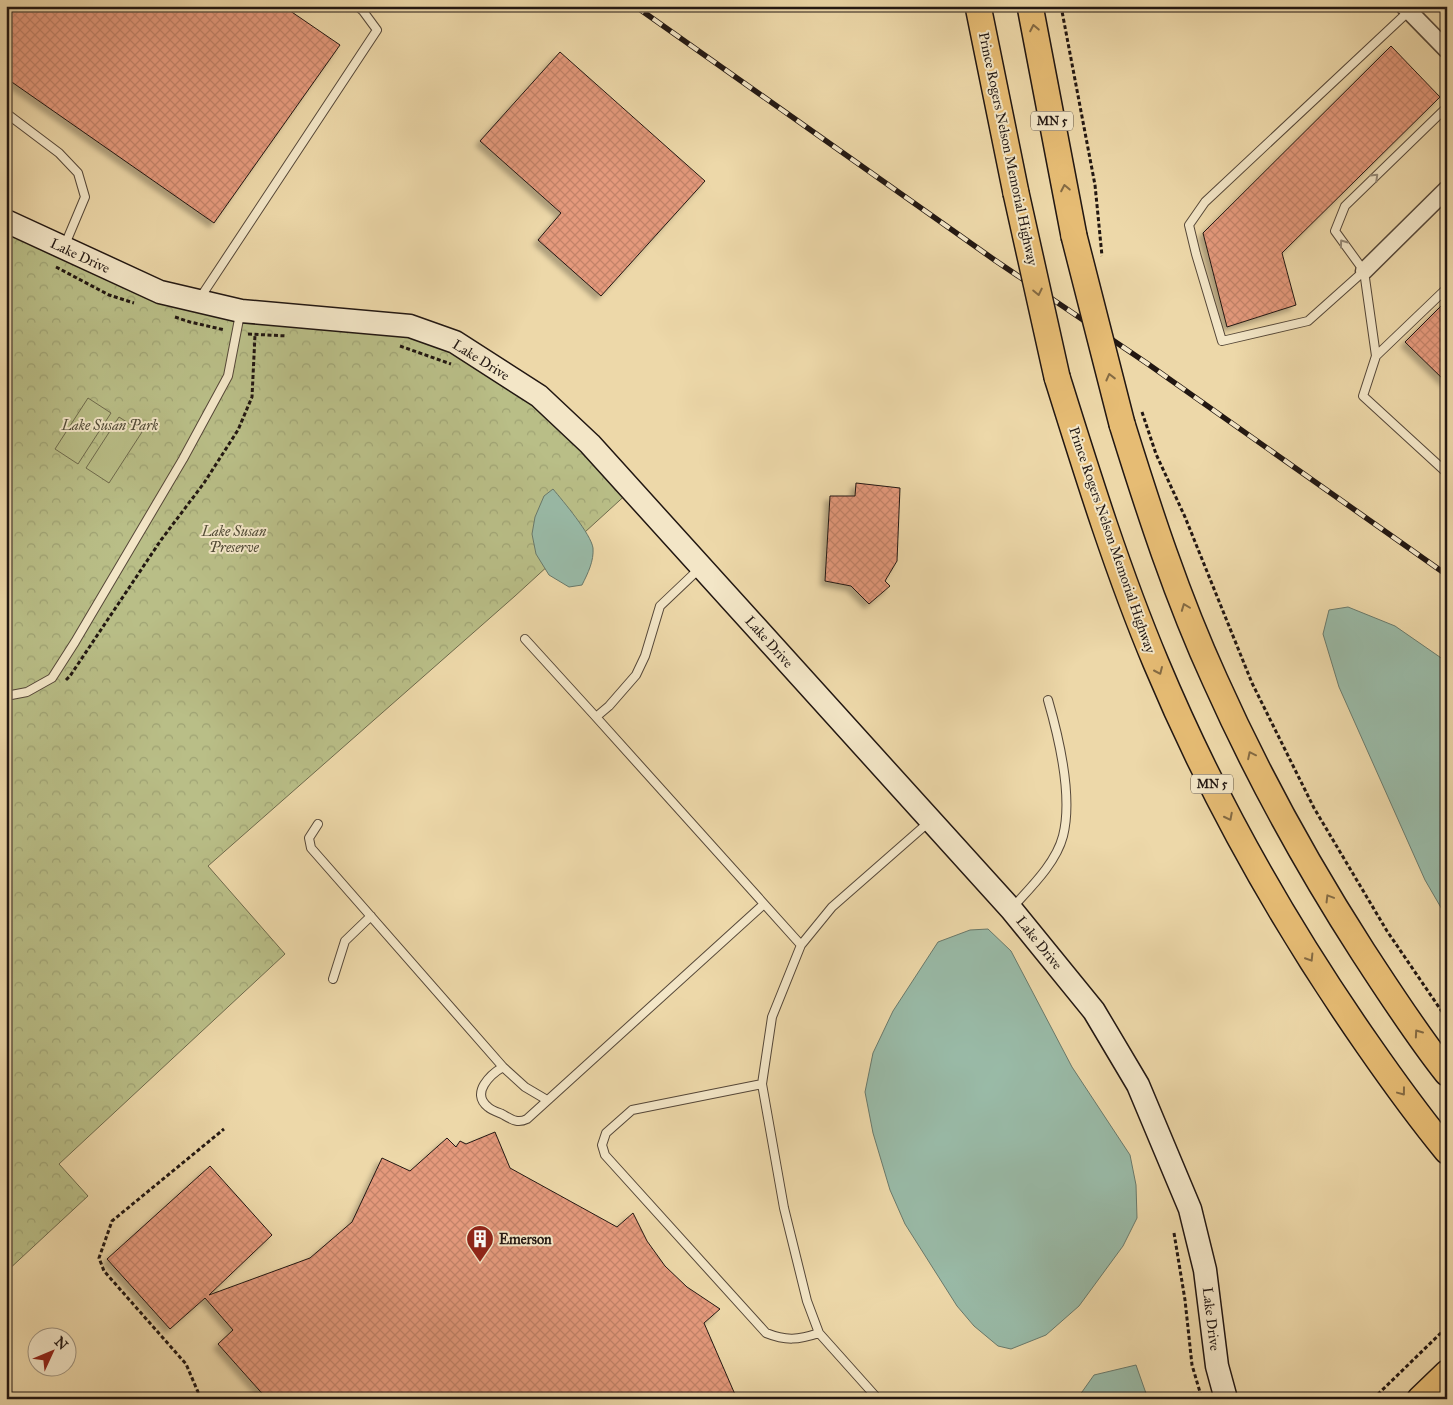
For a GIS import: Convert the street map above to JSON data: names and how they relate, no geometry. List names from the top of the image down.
{
  "streets": {
    "main road": ["MN 5", "Prince Rogers Nelson Memorial Highway"],
    "street": ["Lake Drive"]
  },
  "parks": ["Lake Susan Park", "Lake Susan Preserve"],
  "places": {
    "building": ["Emerson"]
  },
  "north": "top right"
}
